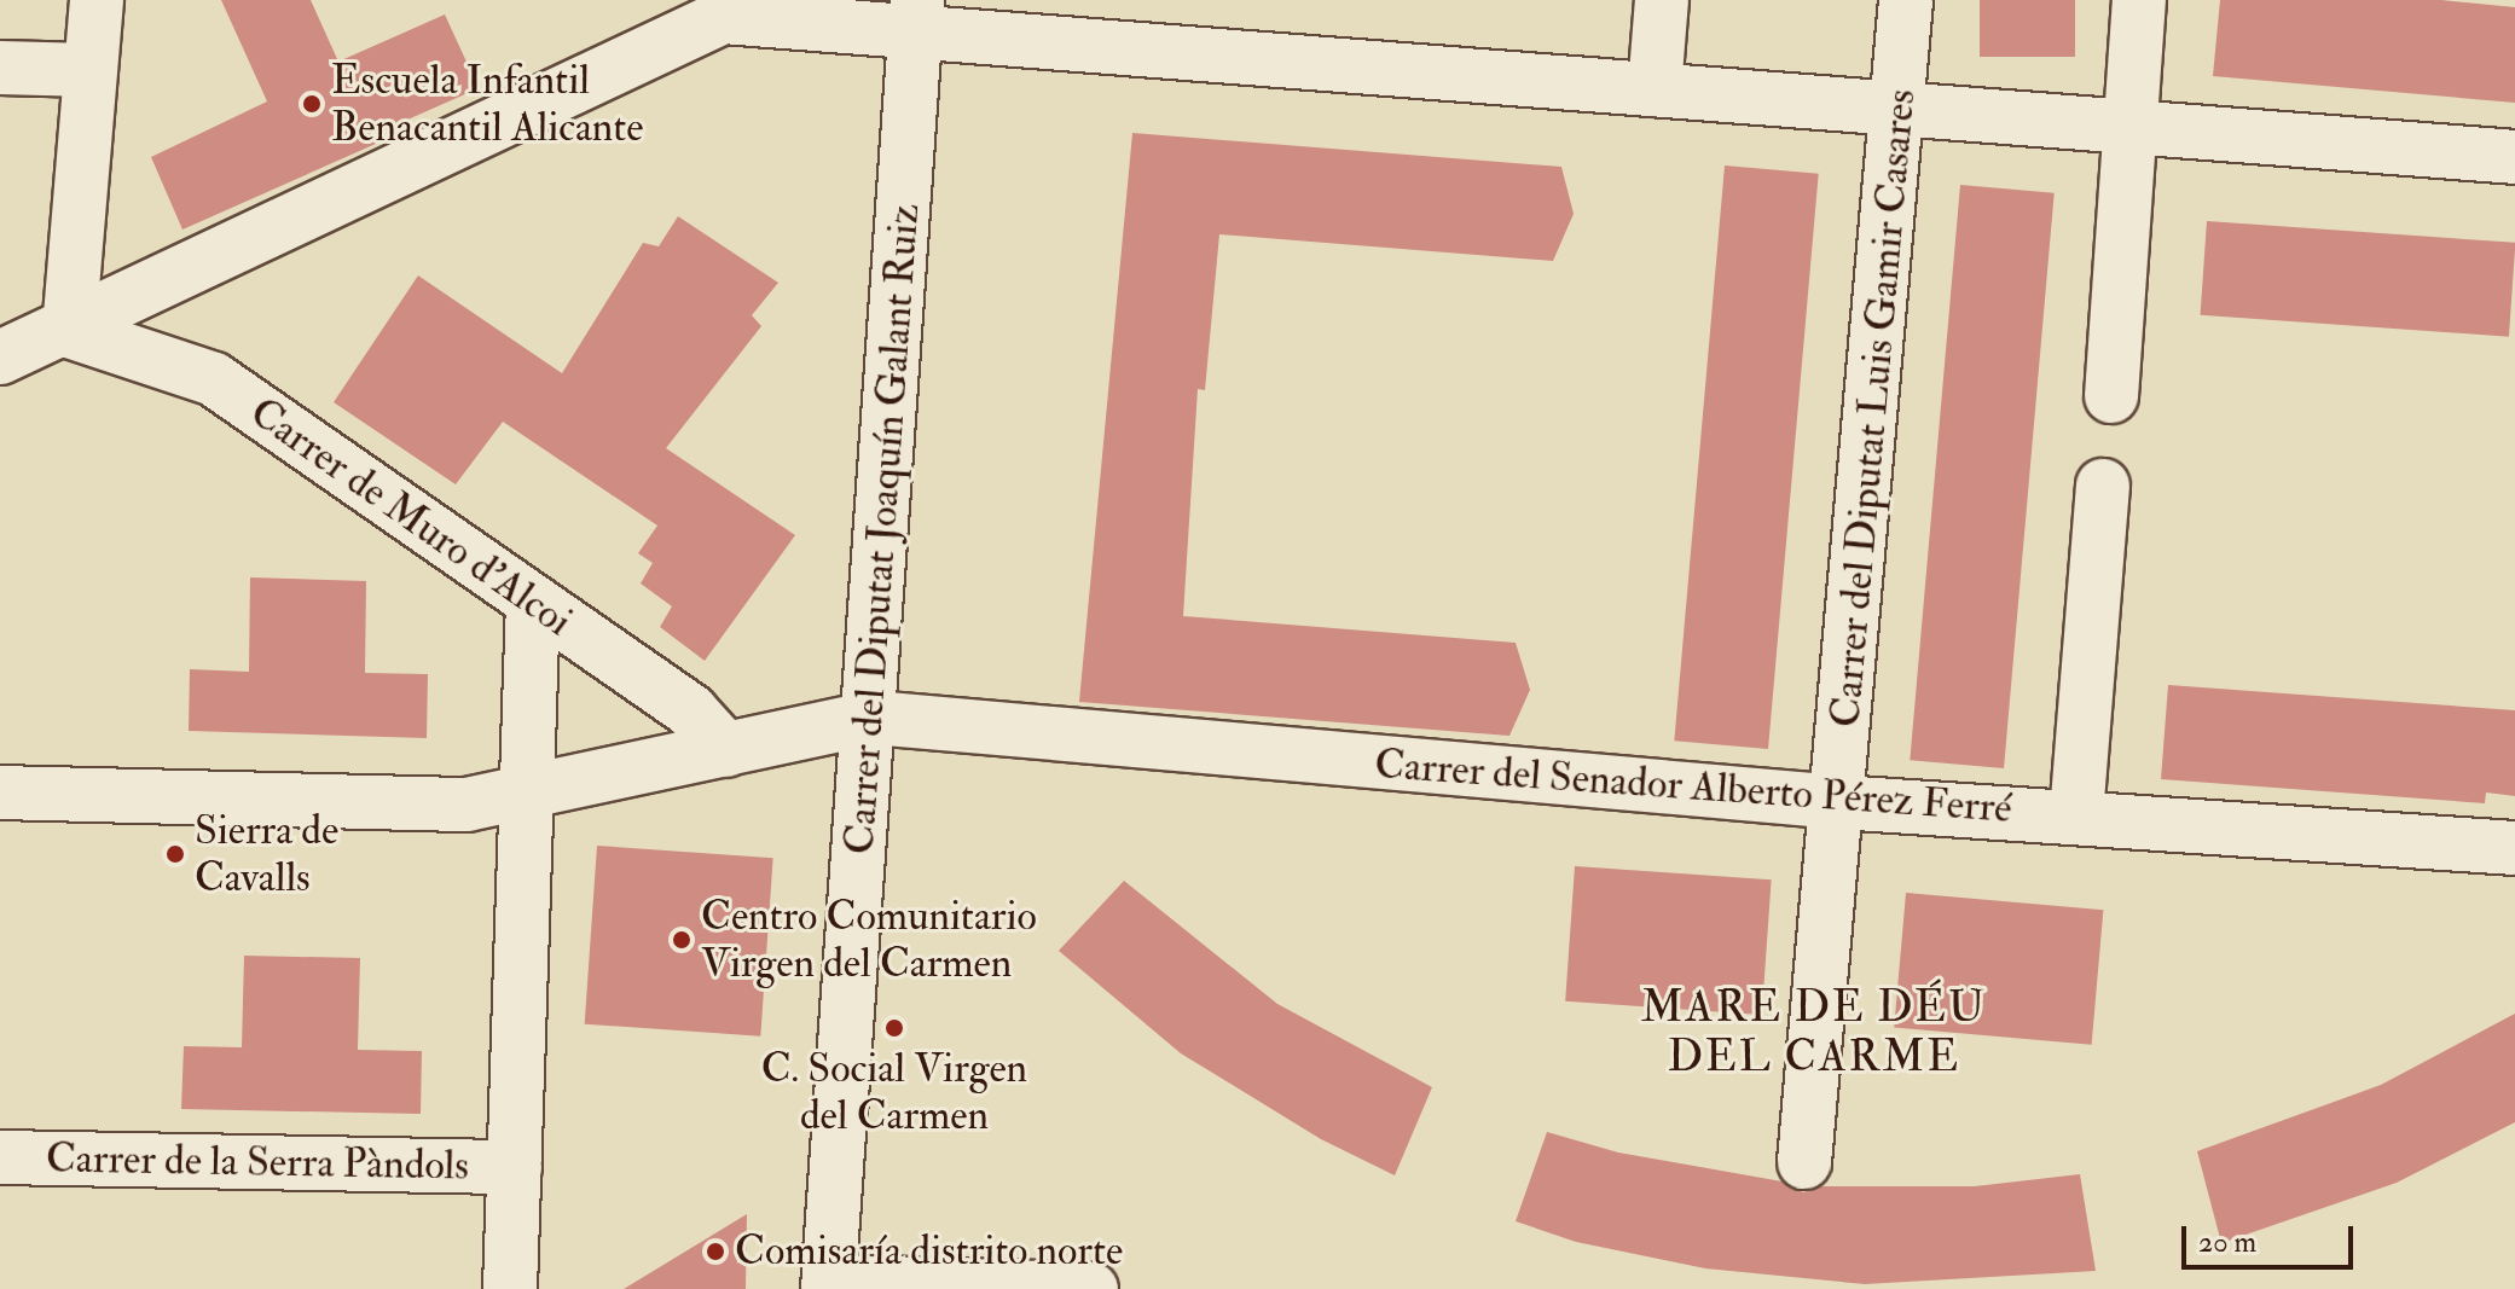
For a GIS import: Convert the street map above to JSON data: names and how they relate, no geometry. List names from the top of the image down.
{
  "streets": {
    "street": [
      "Carrer del Diputat Luis Gamir Casares",
      "Carrer de Muro d'Alcoi",
      "Carrer del Diputat Joaquín Galant Ruiz",
      "Carrer del Senador Alberto Pérez Ferré",
      "Carrer de la Serra Pàndols"
    ]
  },
  "crossings": [
    ["Carrer del Diputat Luis Gamir Casares", "Carrer del Senador Alberto Pérez Ferré"],
    ["Carrer de Muro d'Alcoi", "Carrer del Senador Alberto Pérez Ferré"],
    ["Carrer del Diputat Joaquín Galant Ruiz", "Carrer del Senador Alberto Pérez Ferré"]
  ],
  "districts": ["MARE DE DÉU DEL CARME"],
  "places": [
    "Escuela Infantil Benacantil Alicante",
    "Sierra de Cavalls",
    "Centro Comunitario Virgen del Carmen",
    "C. Social Virgen del Carmen",
    "Comisaría distrito norte"
  ],
  "scale_bar": "20 m"
}
